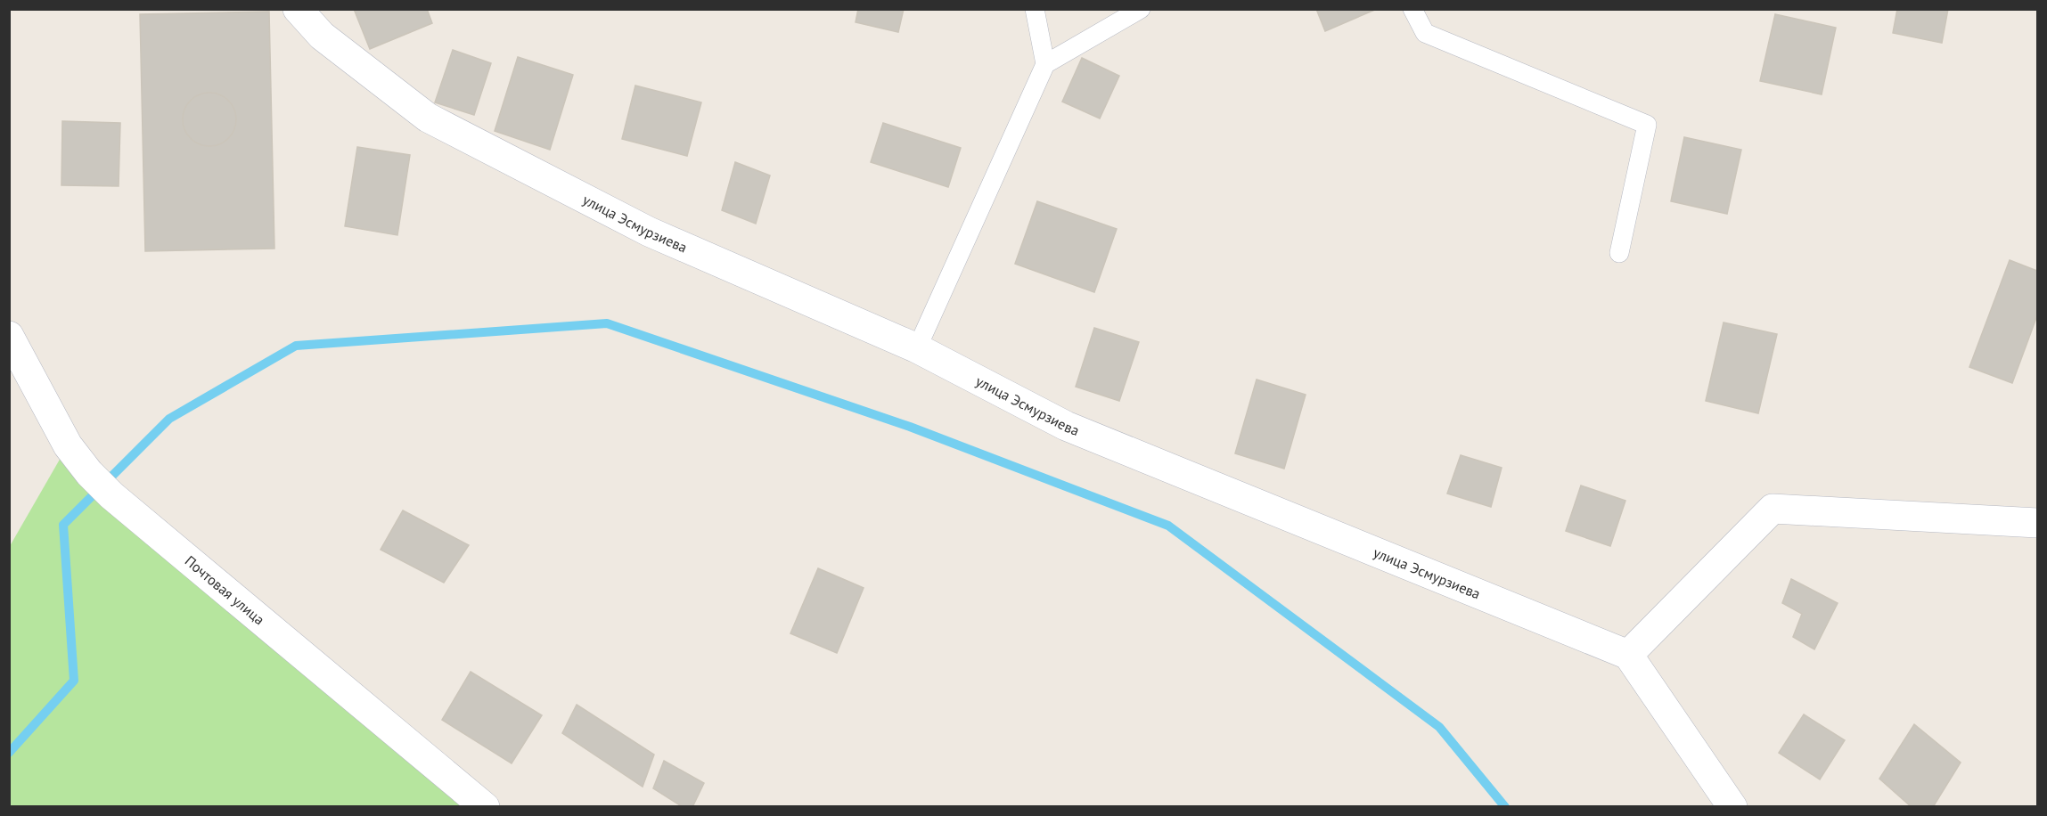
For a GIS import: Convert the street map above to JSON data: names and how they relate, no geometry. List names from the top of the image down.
{
  "streets": {
    "street": ["улица Эсмурзиева", "Почтовая улица"]
  }
}
